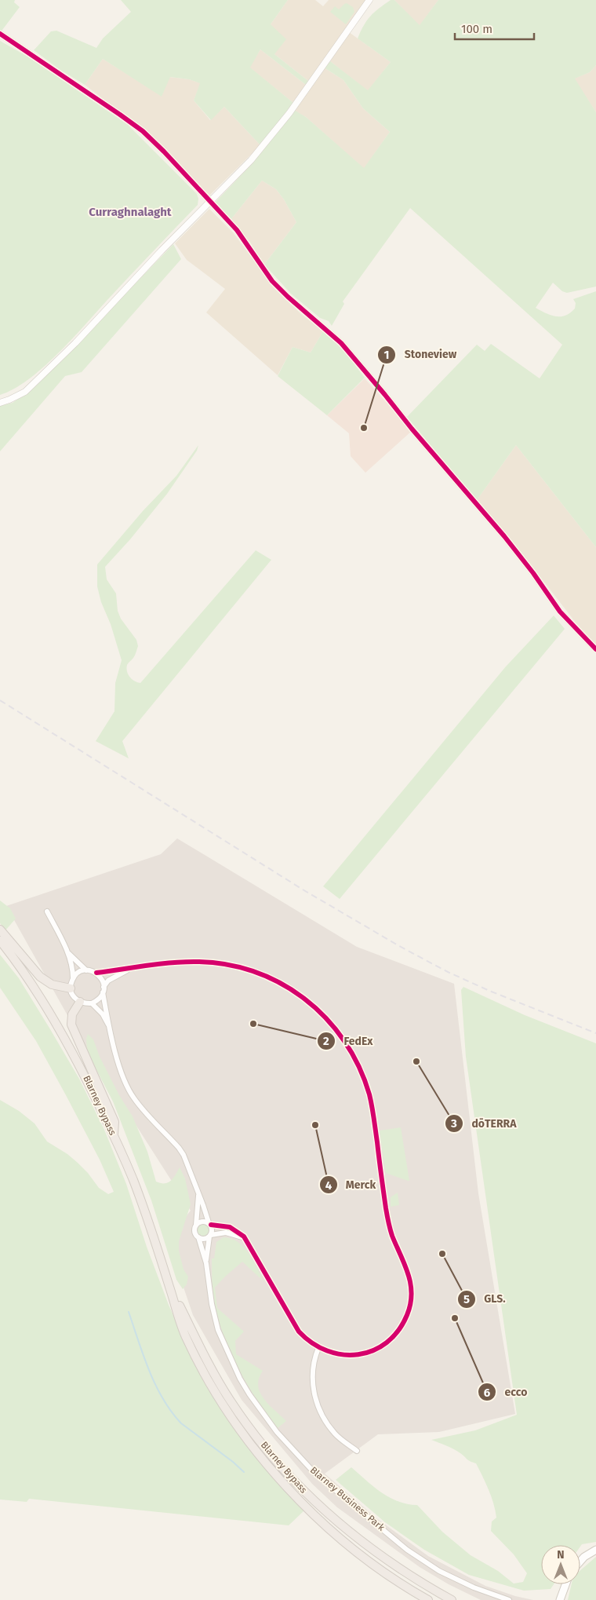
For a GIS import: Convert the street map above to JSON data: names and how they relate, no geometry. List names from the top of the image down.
{
  "streets": {
    "highway": ["Blarney Bypass"],
    "street": ["Blarney Business Park"]
  },
  "districts": ["Curraghnalaght"],
  "places": [
    "Stoneview",
    "FedEx",
    "dōTERRA",
    "Merck",
    "GLS.",
    "ecco"
  ],
  "scale_bar": "100 m",
  "north": "top"
}
